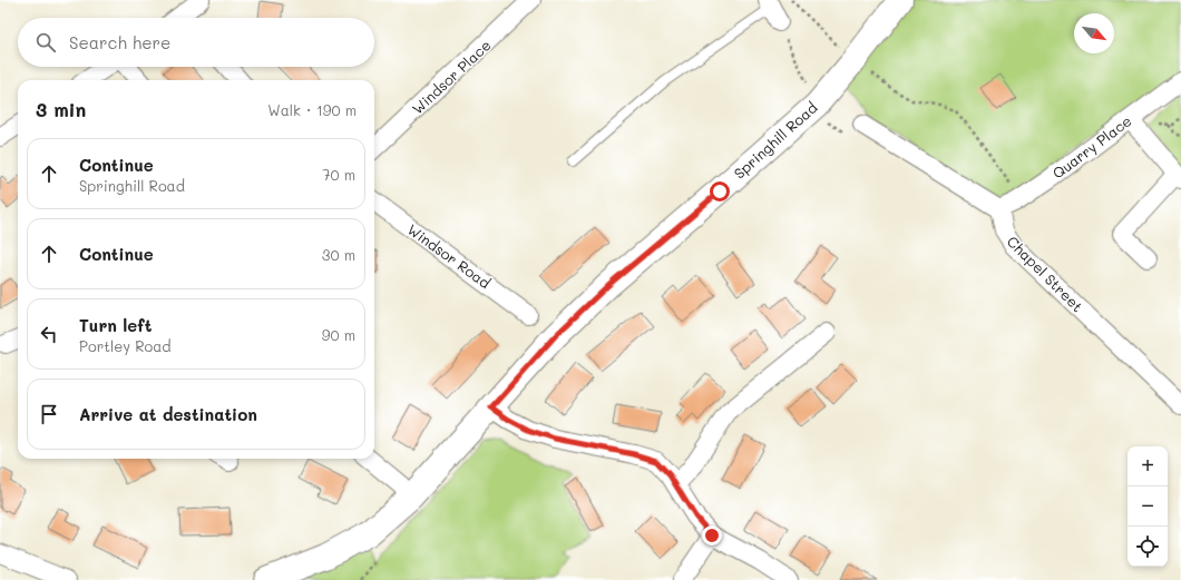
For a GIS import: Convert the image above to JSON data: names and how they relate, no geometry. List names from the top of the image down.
{
  "streets": {
    "main road": ["Springhill Road"],
    "street": [
      "Windsor Place",
      "Quarry Place",
      "Windsor Road",
      "Chapel Street"
    ]
  },
  "crossings": [
    ["Quarry Place", "Chapel Street"]
  ],
  "north": "bottom right",
  "page": {
    "search": "Search here",
    "heading": ["3 min", "Walk · 190 m"],
    "list": [
      ["Continue", "Springhill Road", "70 m"],
      ["Continue", "30 m"],
      ["Turn left", "Portley Road", "90 m"],
      "Arrive at destination"
    ],
    "map_buttons": ["+", "−"]
  }
}
